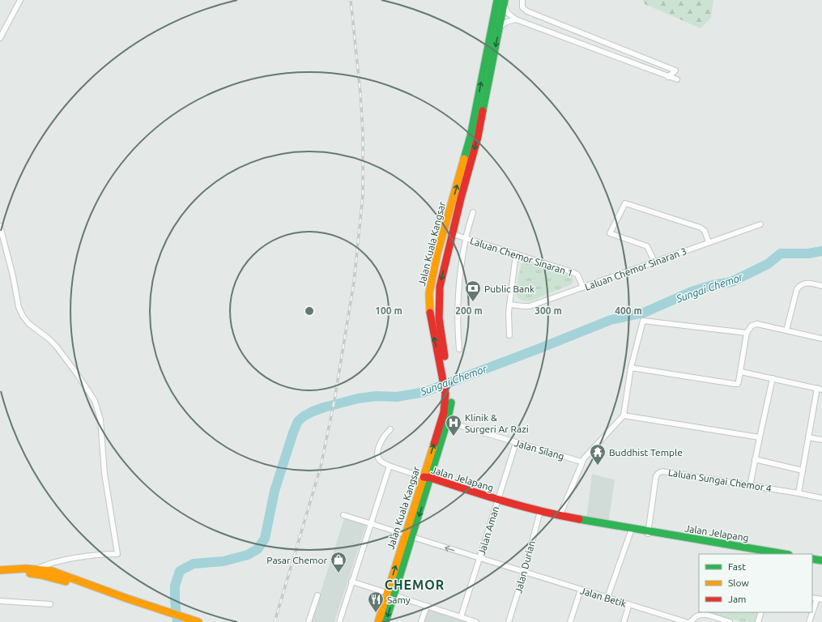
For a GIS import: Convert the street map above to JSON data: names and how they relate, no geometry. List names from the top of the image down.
{
  "streets": {
    "main road": ["Jalan Kuala Kangsar", "Jalan Jelapang"],
    "street": [
      "Laluan Chemor Sinaran 1",
      "Laluan Chemor Sinaran 3",
      "Jalan Silang",
      "Laluan Sungai Chemor 4",
      "Jalan Aman",
      "Jalan Durian",
      "Jalan Betik"
    ]
  },
  "crossings": [
    ["Jalan Kuala Kangsar", "Laluan Chemor Sinaran 1"],
    ["Jalan Kuala Kangsar", "Jalan Silang"],
    ["Jalan Kuala Kangsar", "Jalan Jelapang"],
    ["Jalan Kuala Kangsar", "Jalan Betik"],
    ["Laluan Chemor Sinaran 1", "Laluan Chemor Sinaran 3"],
    ["Jalan Silang", "Jalan Aman"],
    ["Jalan Jelapang", "Laluan Sungai Chemor 4"],
    ["Jalan Jelapang", "Jalan Aman"],
    ["Jalan Jelapang", "Jalan Durian"],
    ["Jalan Aman", "Jalan Betik"],
    ["Jalan Durian", "Jalan Betik"]
  ],
  "districts": ["CHEMOR"],
  "water": ["Sungai Chemor"],
  "places": {
    "bank": ["Public Bank"],
    "hospital": ["Klinik & Surgeri Ar Razi"],
    "temple": ["Buddhist Temple"],
    "shop": ["Pasar Chemor"],
    "restaurant": ["Samy"]
  },
  "legend": ["Fast", "Slow", "Jam"],
  "rings": [
    "100 m",
    "200 m",
    "300 m",
    "400 m"
  ]
}
